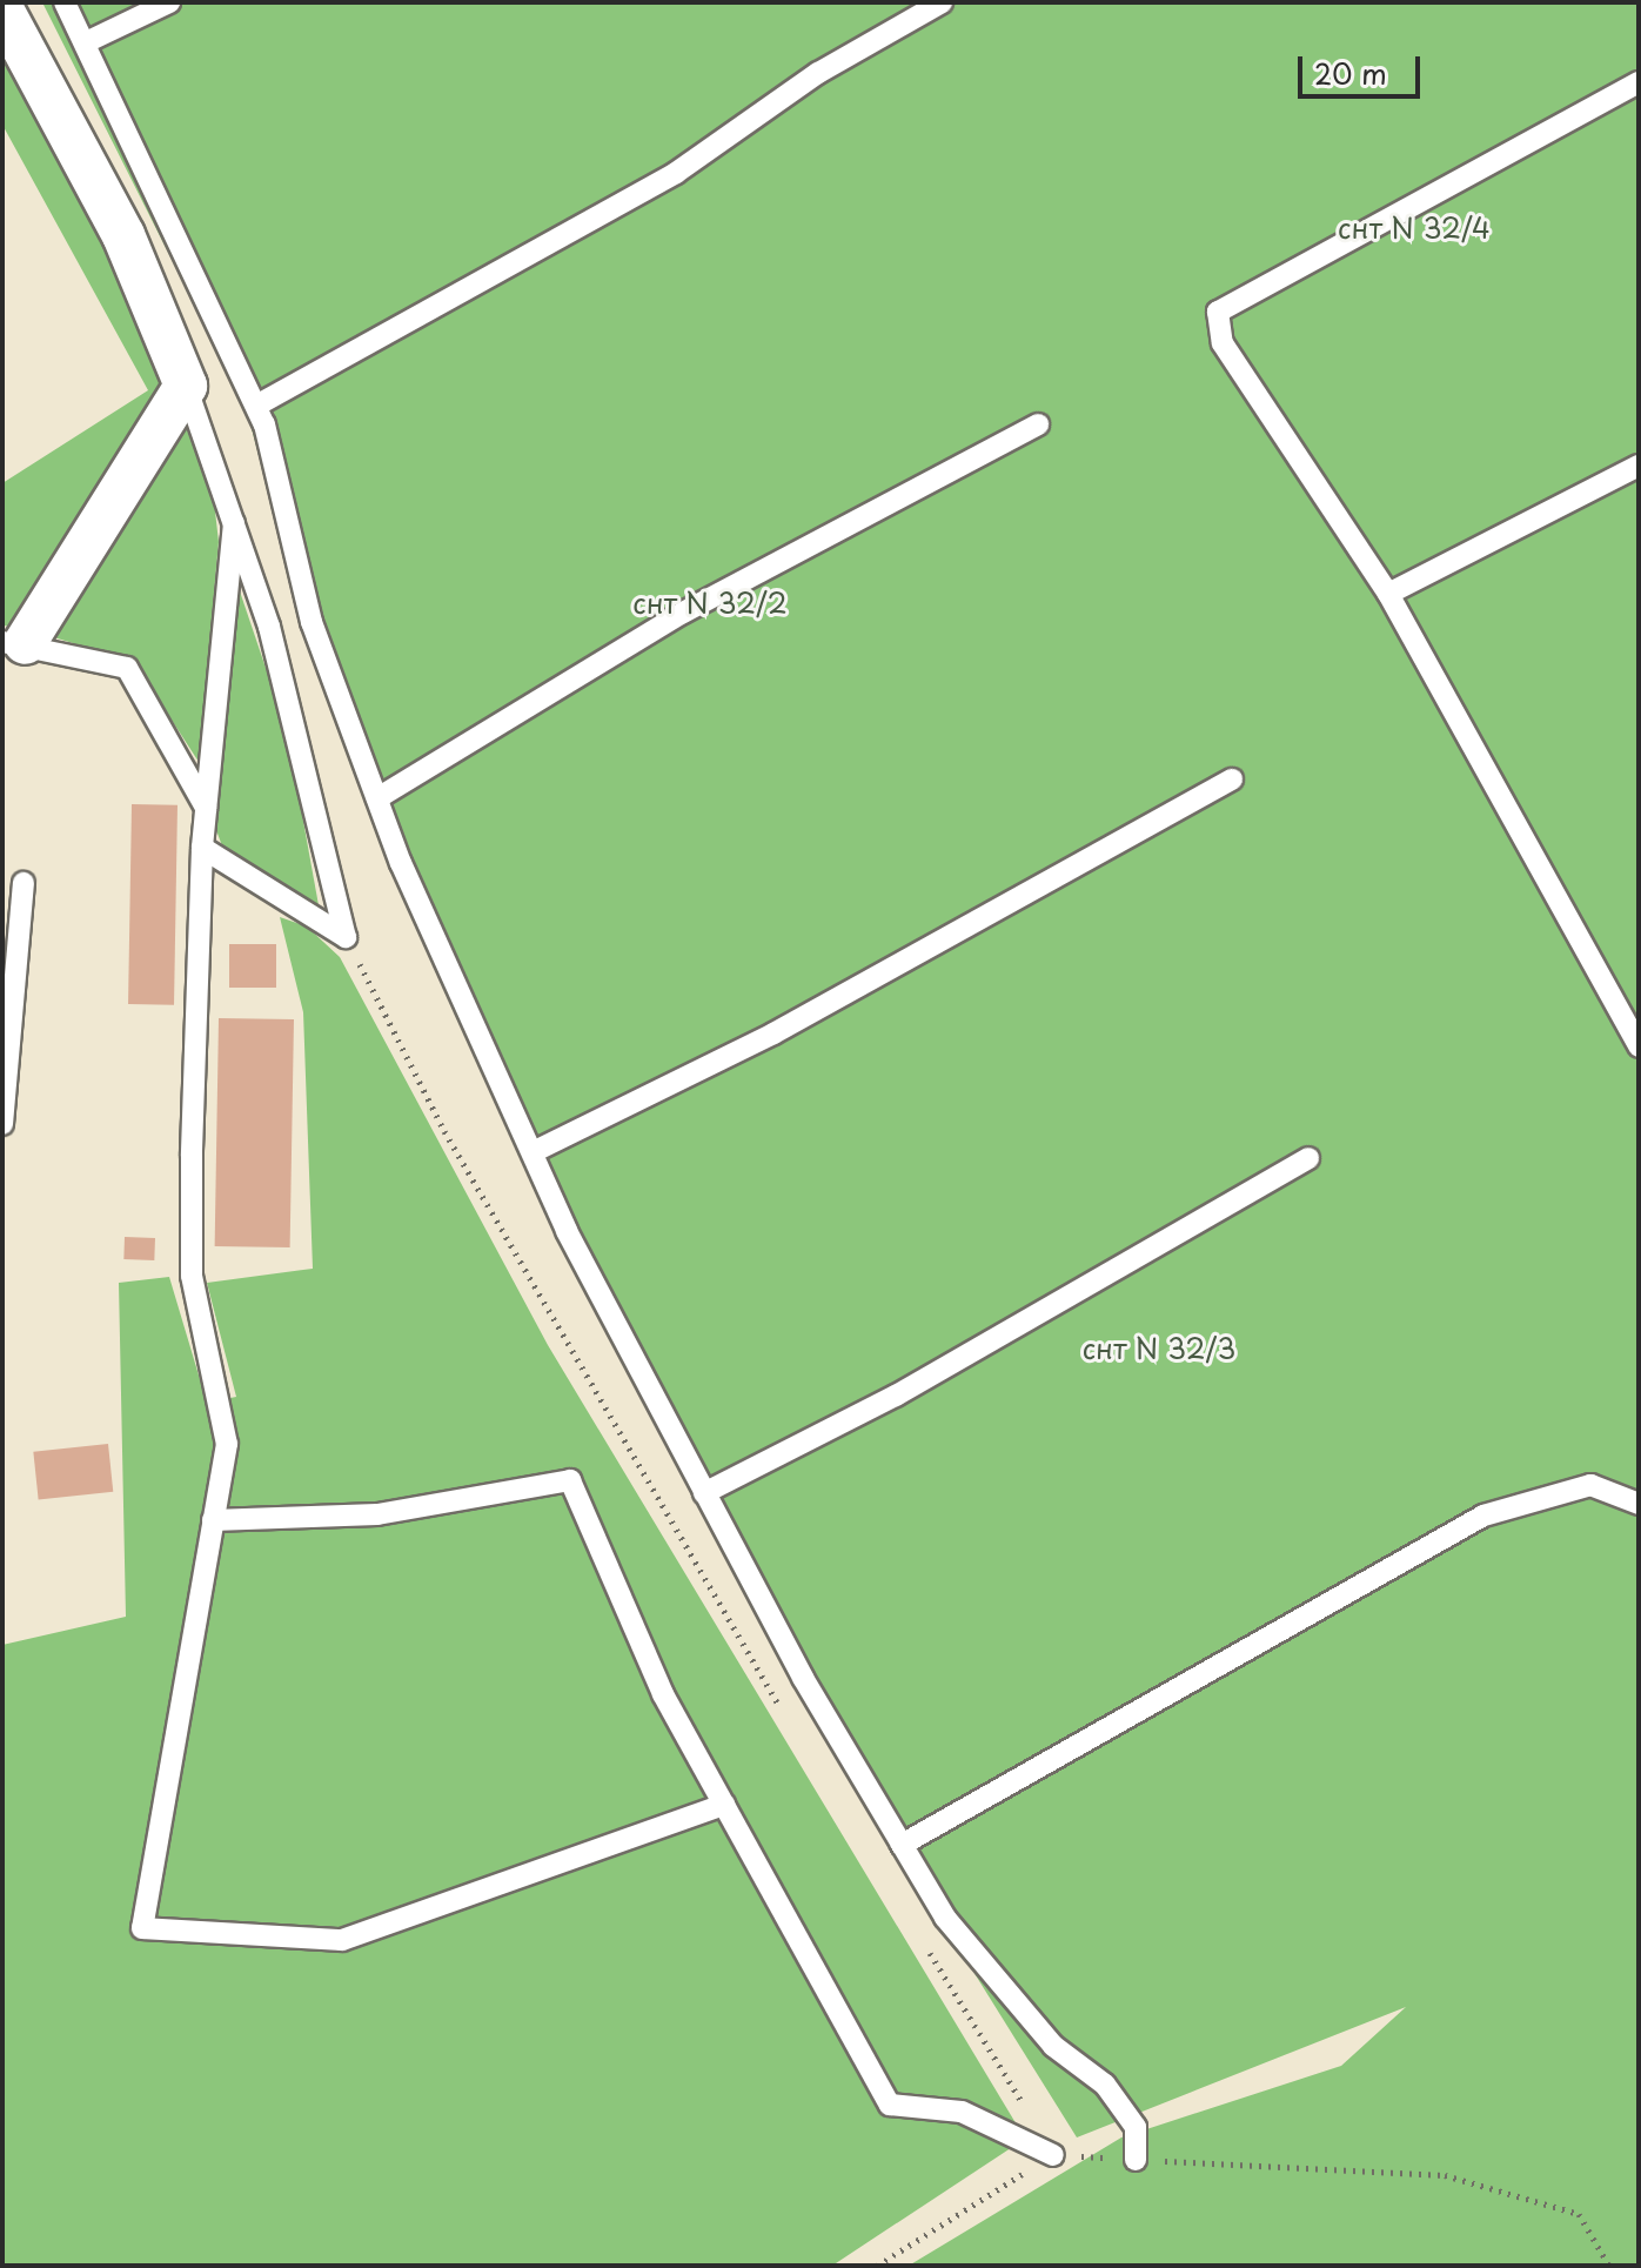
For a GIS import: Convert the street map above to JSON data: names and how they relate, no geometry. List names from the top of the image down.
{
  "parks": ["снт N 32/4", "снт N 32/2", "снт N 32/3"],
  "scale_bar": "20 m"
}
